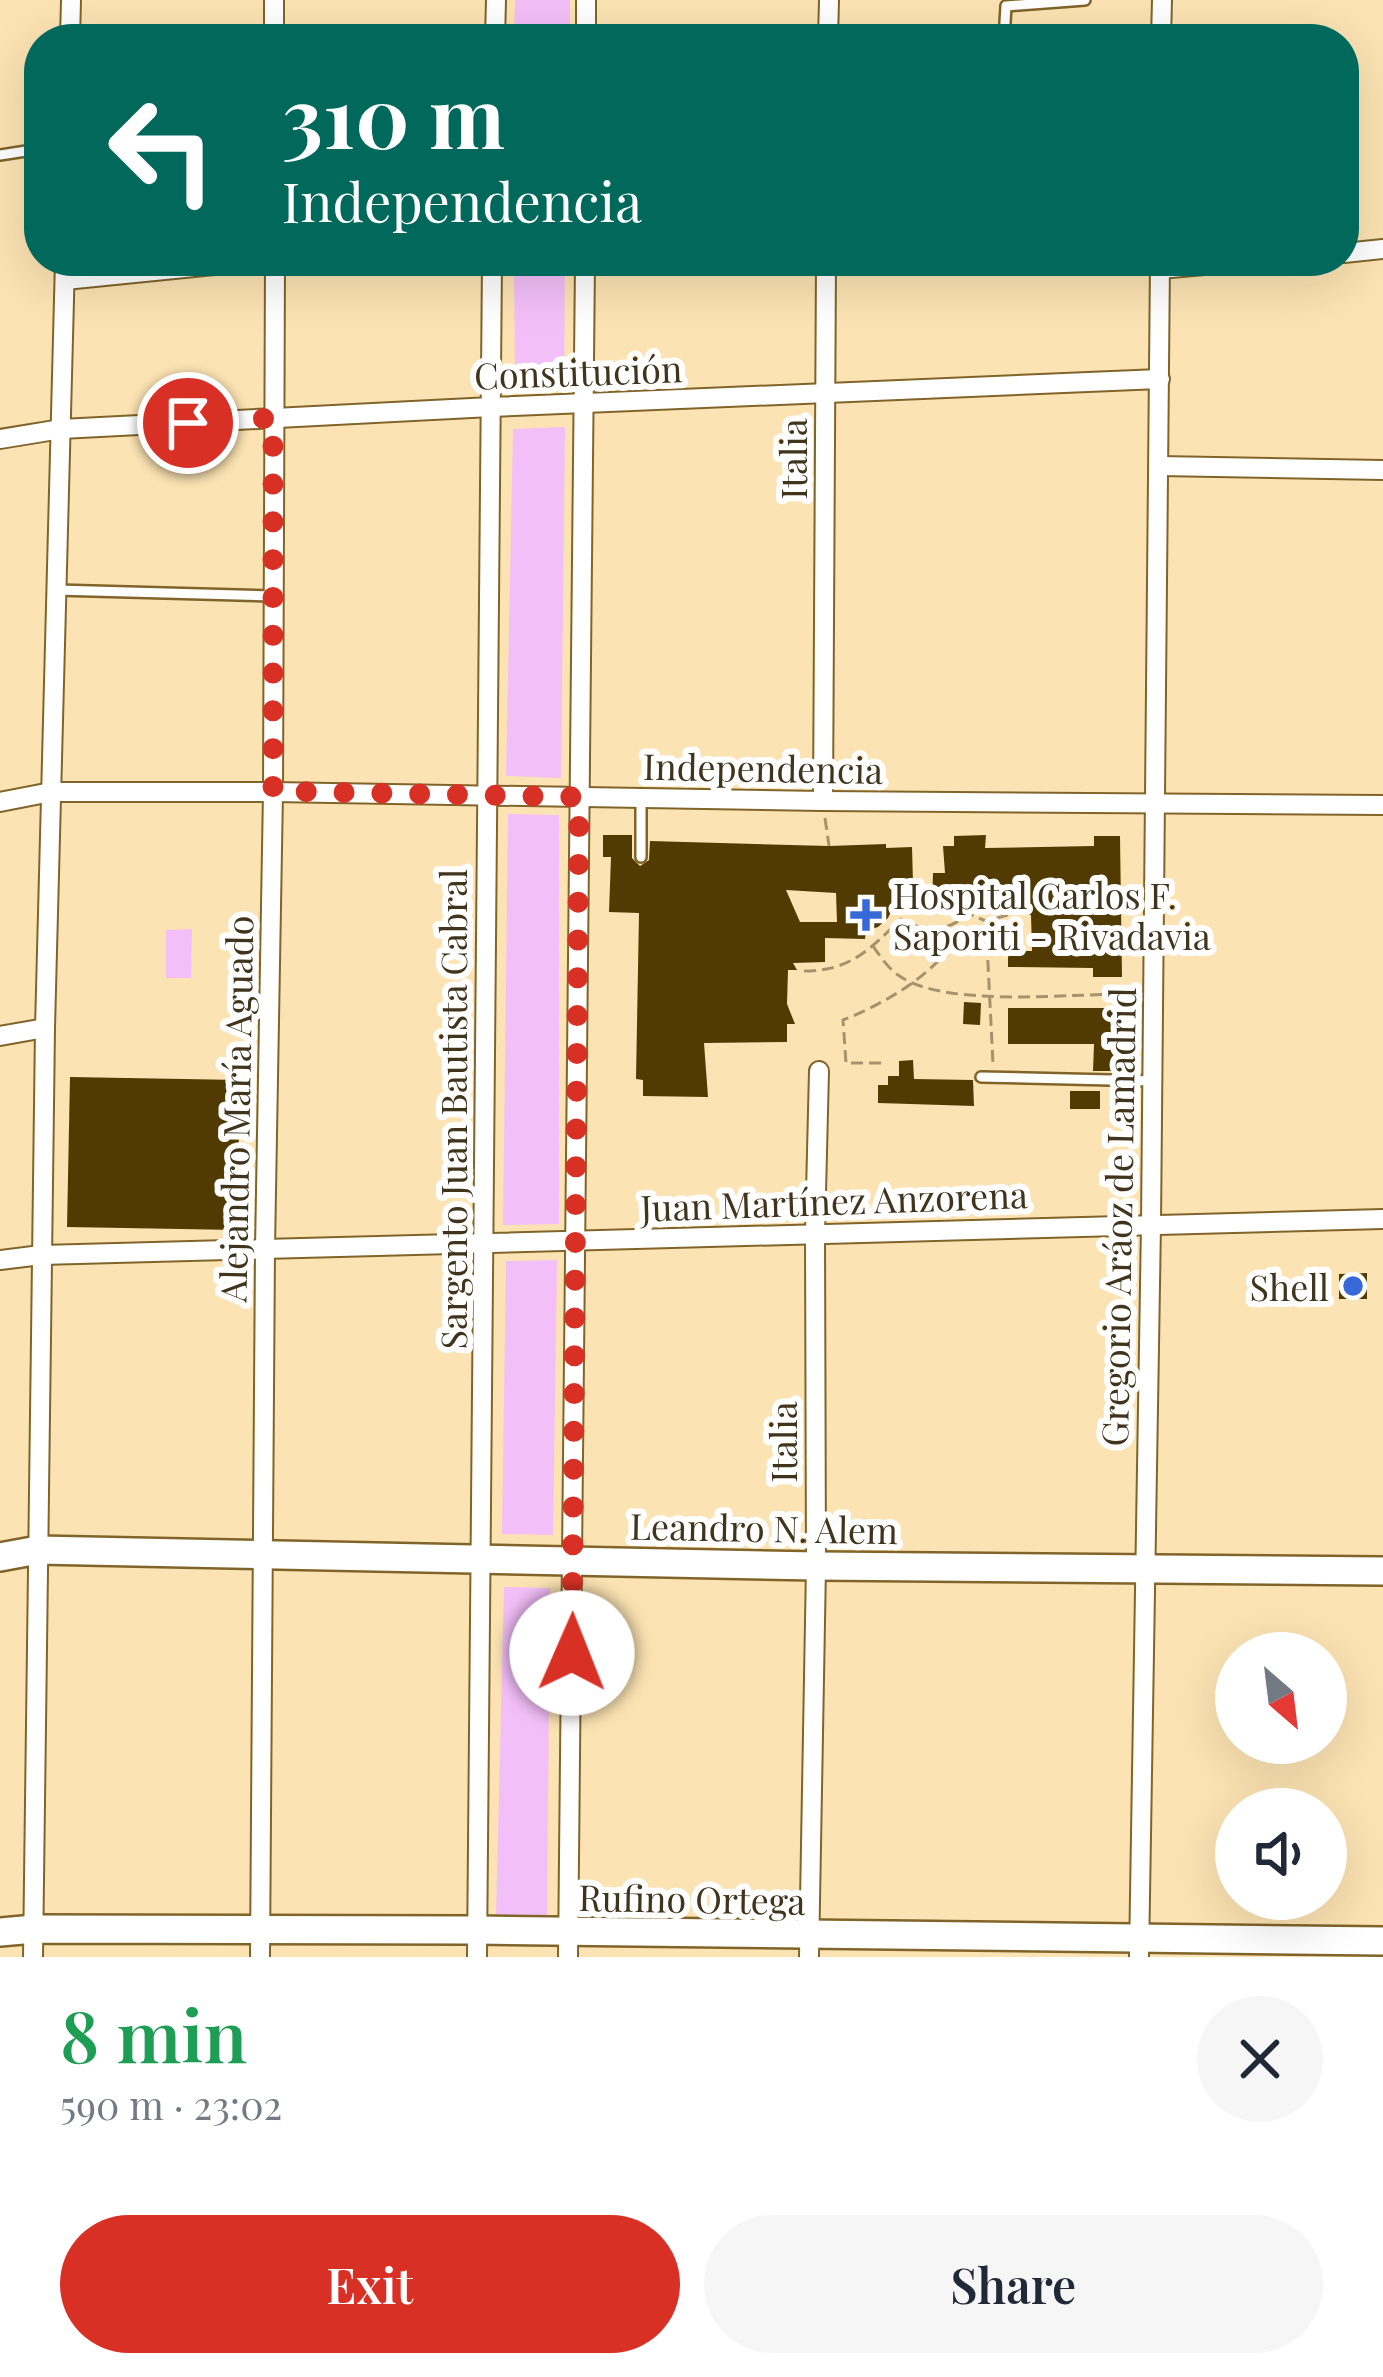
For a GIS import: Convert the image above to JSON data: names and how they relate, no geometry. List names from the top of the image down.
{
  "streets": {
    "street": [
      "Constitución",
      "Italia",
      "Independencia",
      "Alejandro María Aguado",
      "Sargento Juan Bautista Cabral",
      "Juan Martínez Anzorena",
      "Gregorio Aráoz de Lamadrid",
      "Leandro N. Alem",
      "Rufino Ortega"
    ]
  },
  "crossings": [
    ["Constitución", "Italia"],
    ["Constitución", "Alejandro María Aguado"],
    ["Constitución", "Sargento Juan Bautista Cabral"],
    ["Constitución", "Gregorio Aráoz de Lamadrid"],
    ["Italia", "Independencia"],
    ["Italia", "Juan Martínez Anzorena"],
    ["Italia", "Leandro N. Alem"],
    ["Italia", "Rufino Ortega"],
    ["Independencia", "Alejandro María Aguado"],
    ["Independencia", "Sargento Juan Bautista Cabral"],
    ["Independencia", "Gregorio Aráoz de Lamadrid"],
    ["Alejandro María Aguado", "Juan Martínez Anzorena"],
    ["Alejandro María Aguado", "Leandro N. Alem"],
    ["Alejandro María Aguado", "Rufino Ortega"],
    ["Sargento Juan Bautista Cabral", "Juan Martínez Anzorena"],
    ["Sargento Juan Bautista Cabral", "Leandro N. Alem"],
    ["Sargento Juan Bautista Cabral", "Rufino Ortega"],
    ["Juan Martínez Anzorena", "Gregorio Aráoz de Lamadrid"],
    ["Gregorio Aráoz de Lamadrid", "Leandro N. Alem"],
    ["Gregorio Aráoz de Lamadrid", "Rufino Ortega"]
  ],
  "places": {
    "health": ["Hospital Carlos F. Saporiti - Rivadavia"],
    "other": ["Shell"]
  },
  "north": "bottom right",
  "page": {
    "turn": ["310 m", "Independencia"],
    "heading": ["8 min", "590 m · 23:02"],
    "buttons": ["Exit", "Share"]
  }
}
